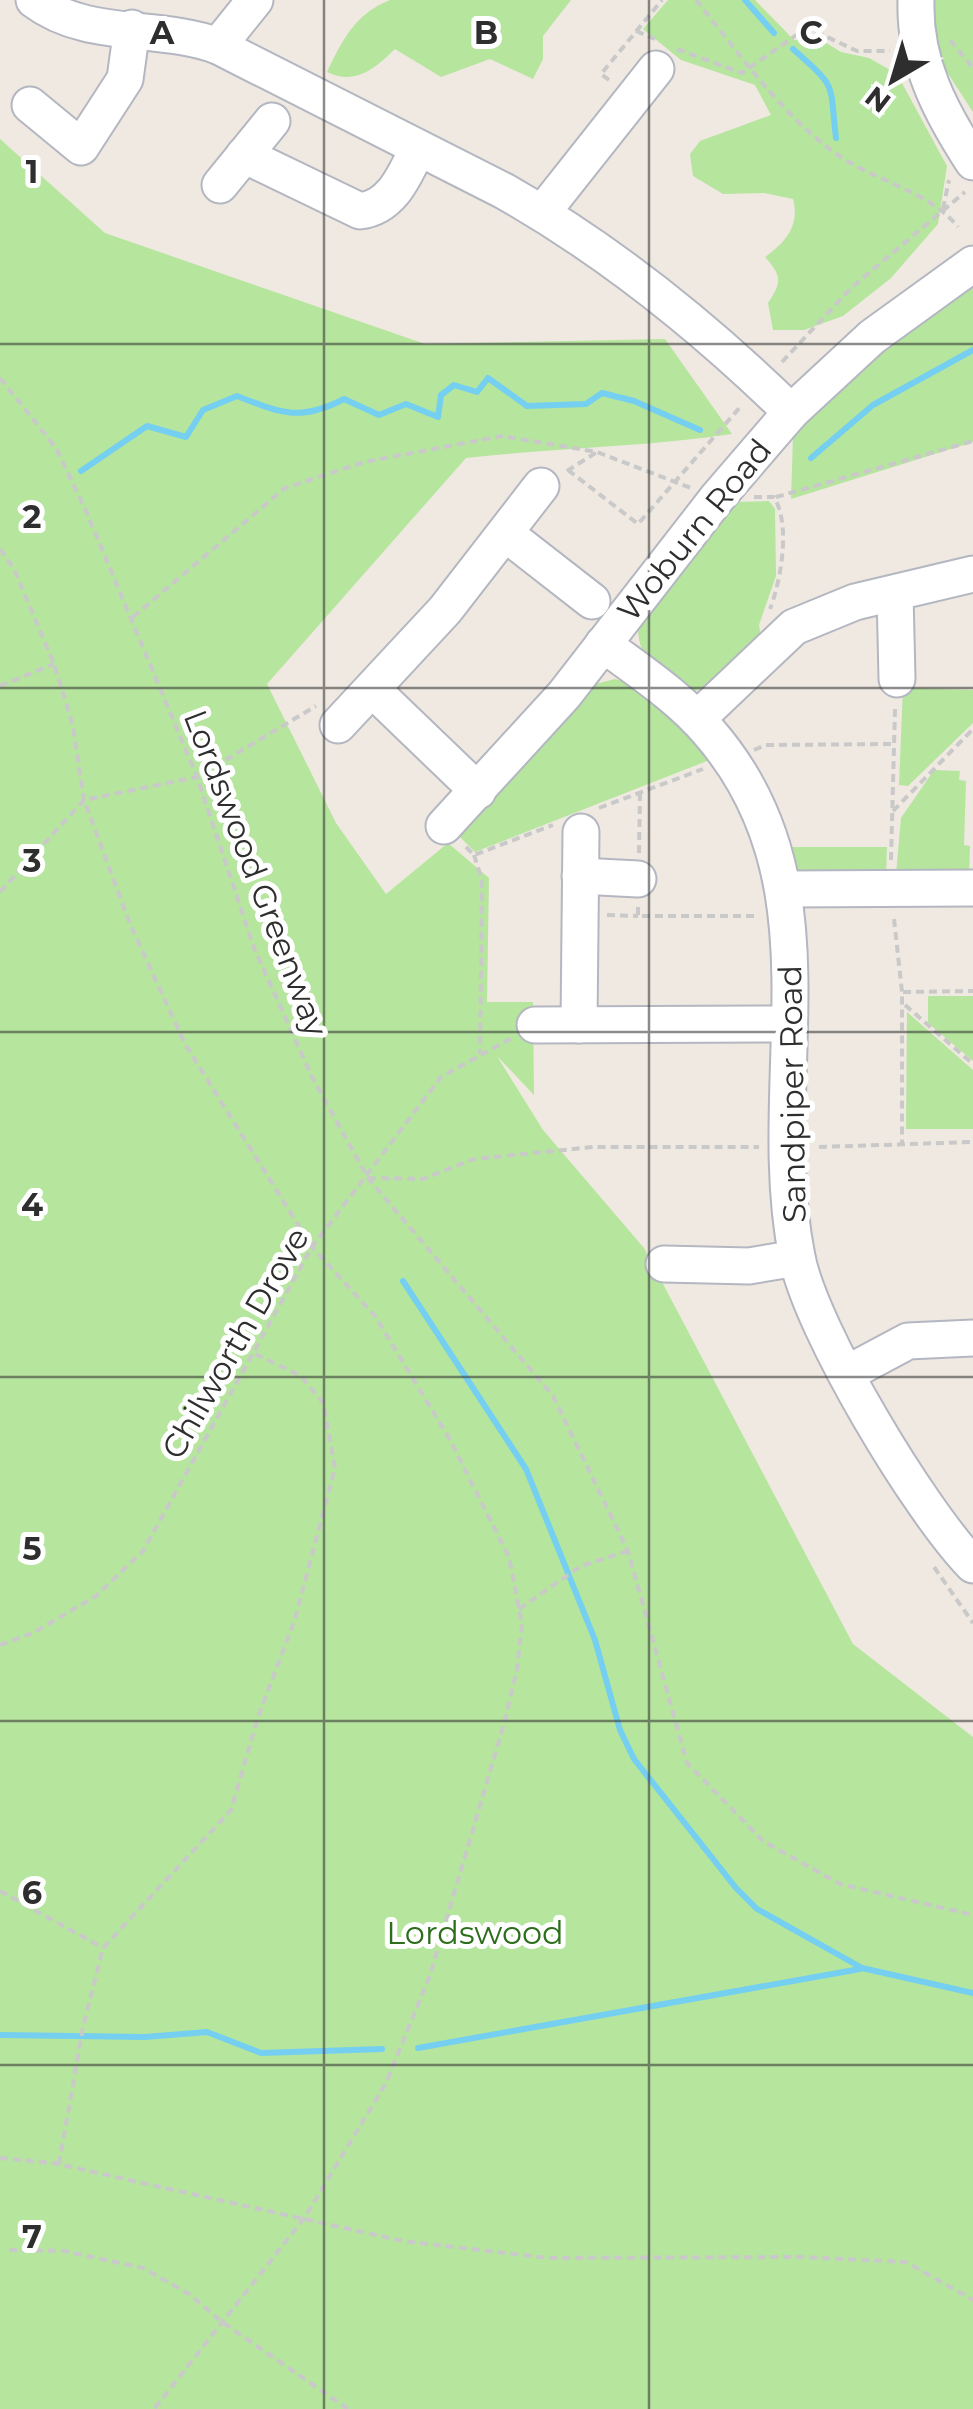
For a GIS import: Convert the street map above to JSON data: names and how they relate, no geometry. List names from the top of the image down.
{
  "streets": {
    "street": ["Woburn Road", "Sandpiper Road"],
    "path": ["Lordswood Greenway", "Chilworth Drove"]
  },
  "crossings": [
    ["Woburn Road", "Sandpiper Road"],
    ["Lordswood Greenway", "Chilworth Drove"]
  ],
  "parks": ["Lordswood"],
  "north": "bottom left",
  "grid": {
    "columns": ["A", "B", "C"],
    "rows": [
      "1",
      "2",
      "3",
      "4",
      "5",
      "6",
      "7"
    ]
  }
}
